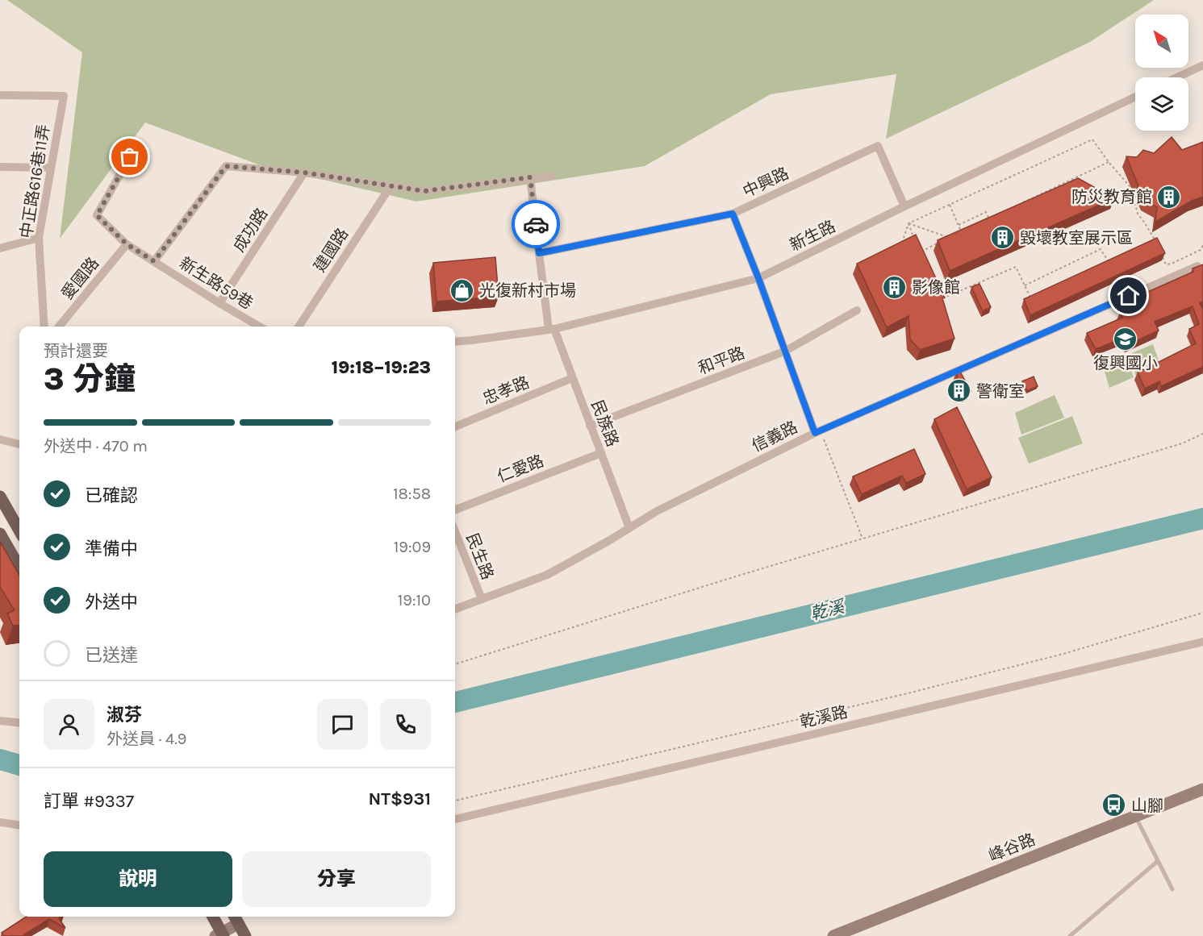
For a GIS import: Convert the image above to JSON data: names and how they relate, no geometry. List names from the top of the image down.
{
  "streets": {
    "street": [
      "中正路616巷11弄",
      "中興路",
      "成功路",
      "新生路",
      "建國路",
      "愛國路",
      "新生路59巷",
      "和平路",
      "忠孝路",
      "民族路",
      "信義路",
      "仁愛路",
      "民生路",
      "乾溪路",
      "峰谷路"
    ]
  },
  "crossings": [
    ["中興路", "新生路"],
    ["中興路", "民族路"],
    ["成功路", "新生路59巷"],
    ["新生路", "民族路"],
    ["愛國路", "新生路59巷"],
    ["和平路", "民族路"],
    ["忠孝路", "民族路"],
    ["民族路", "信義路"],
    ["民族路", "仁愛路"],
    ["信義路", "民生路"]
  ],
  "water": ["乾溪"],
  "places": {
    "building": [
      "防災教育館",
      "毀壞教室展示區",
      "影像館",
      "警衛室"
    ],
    "shop": ["光復新村市場"],
    "school or university": ["復興國小"],
    "bus stop": ["山腳"]
  },
  "north": "top left",
  "page": {
    "heading": ["3 分鐘", "預計還要", "19:18–19:23"],
    "panel": [
      "淑芬",
      "外送員 · 4.9",
      "訂單 #9337",
      "NT$931"
    ],
    "bar": "外送中 · 470 m",
    "list": [
      ["已確認", "18:58"],
      ["準備中", "19:09"],
      ["外送中", "19:10"],
      "已送達"
    ],
    "buttons": ["說明", "分享"]
  }
}
